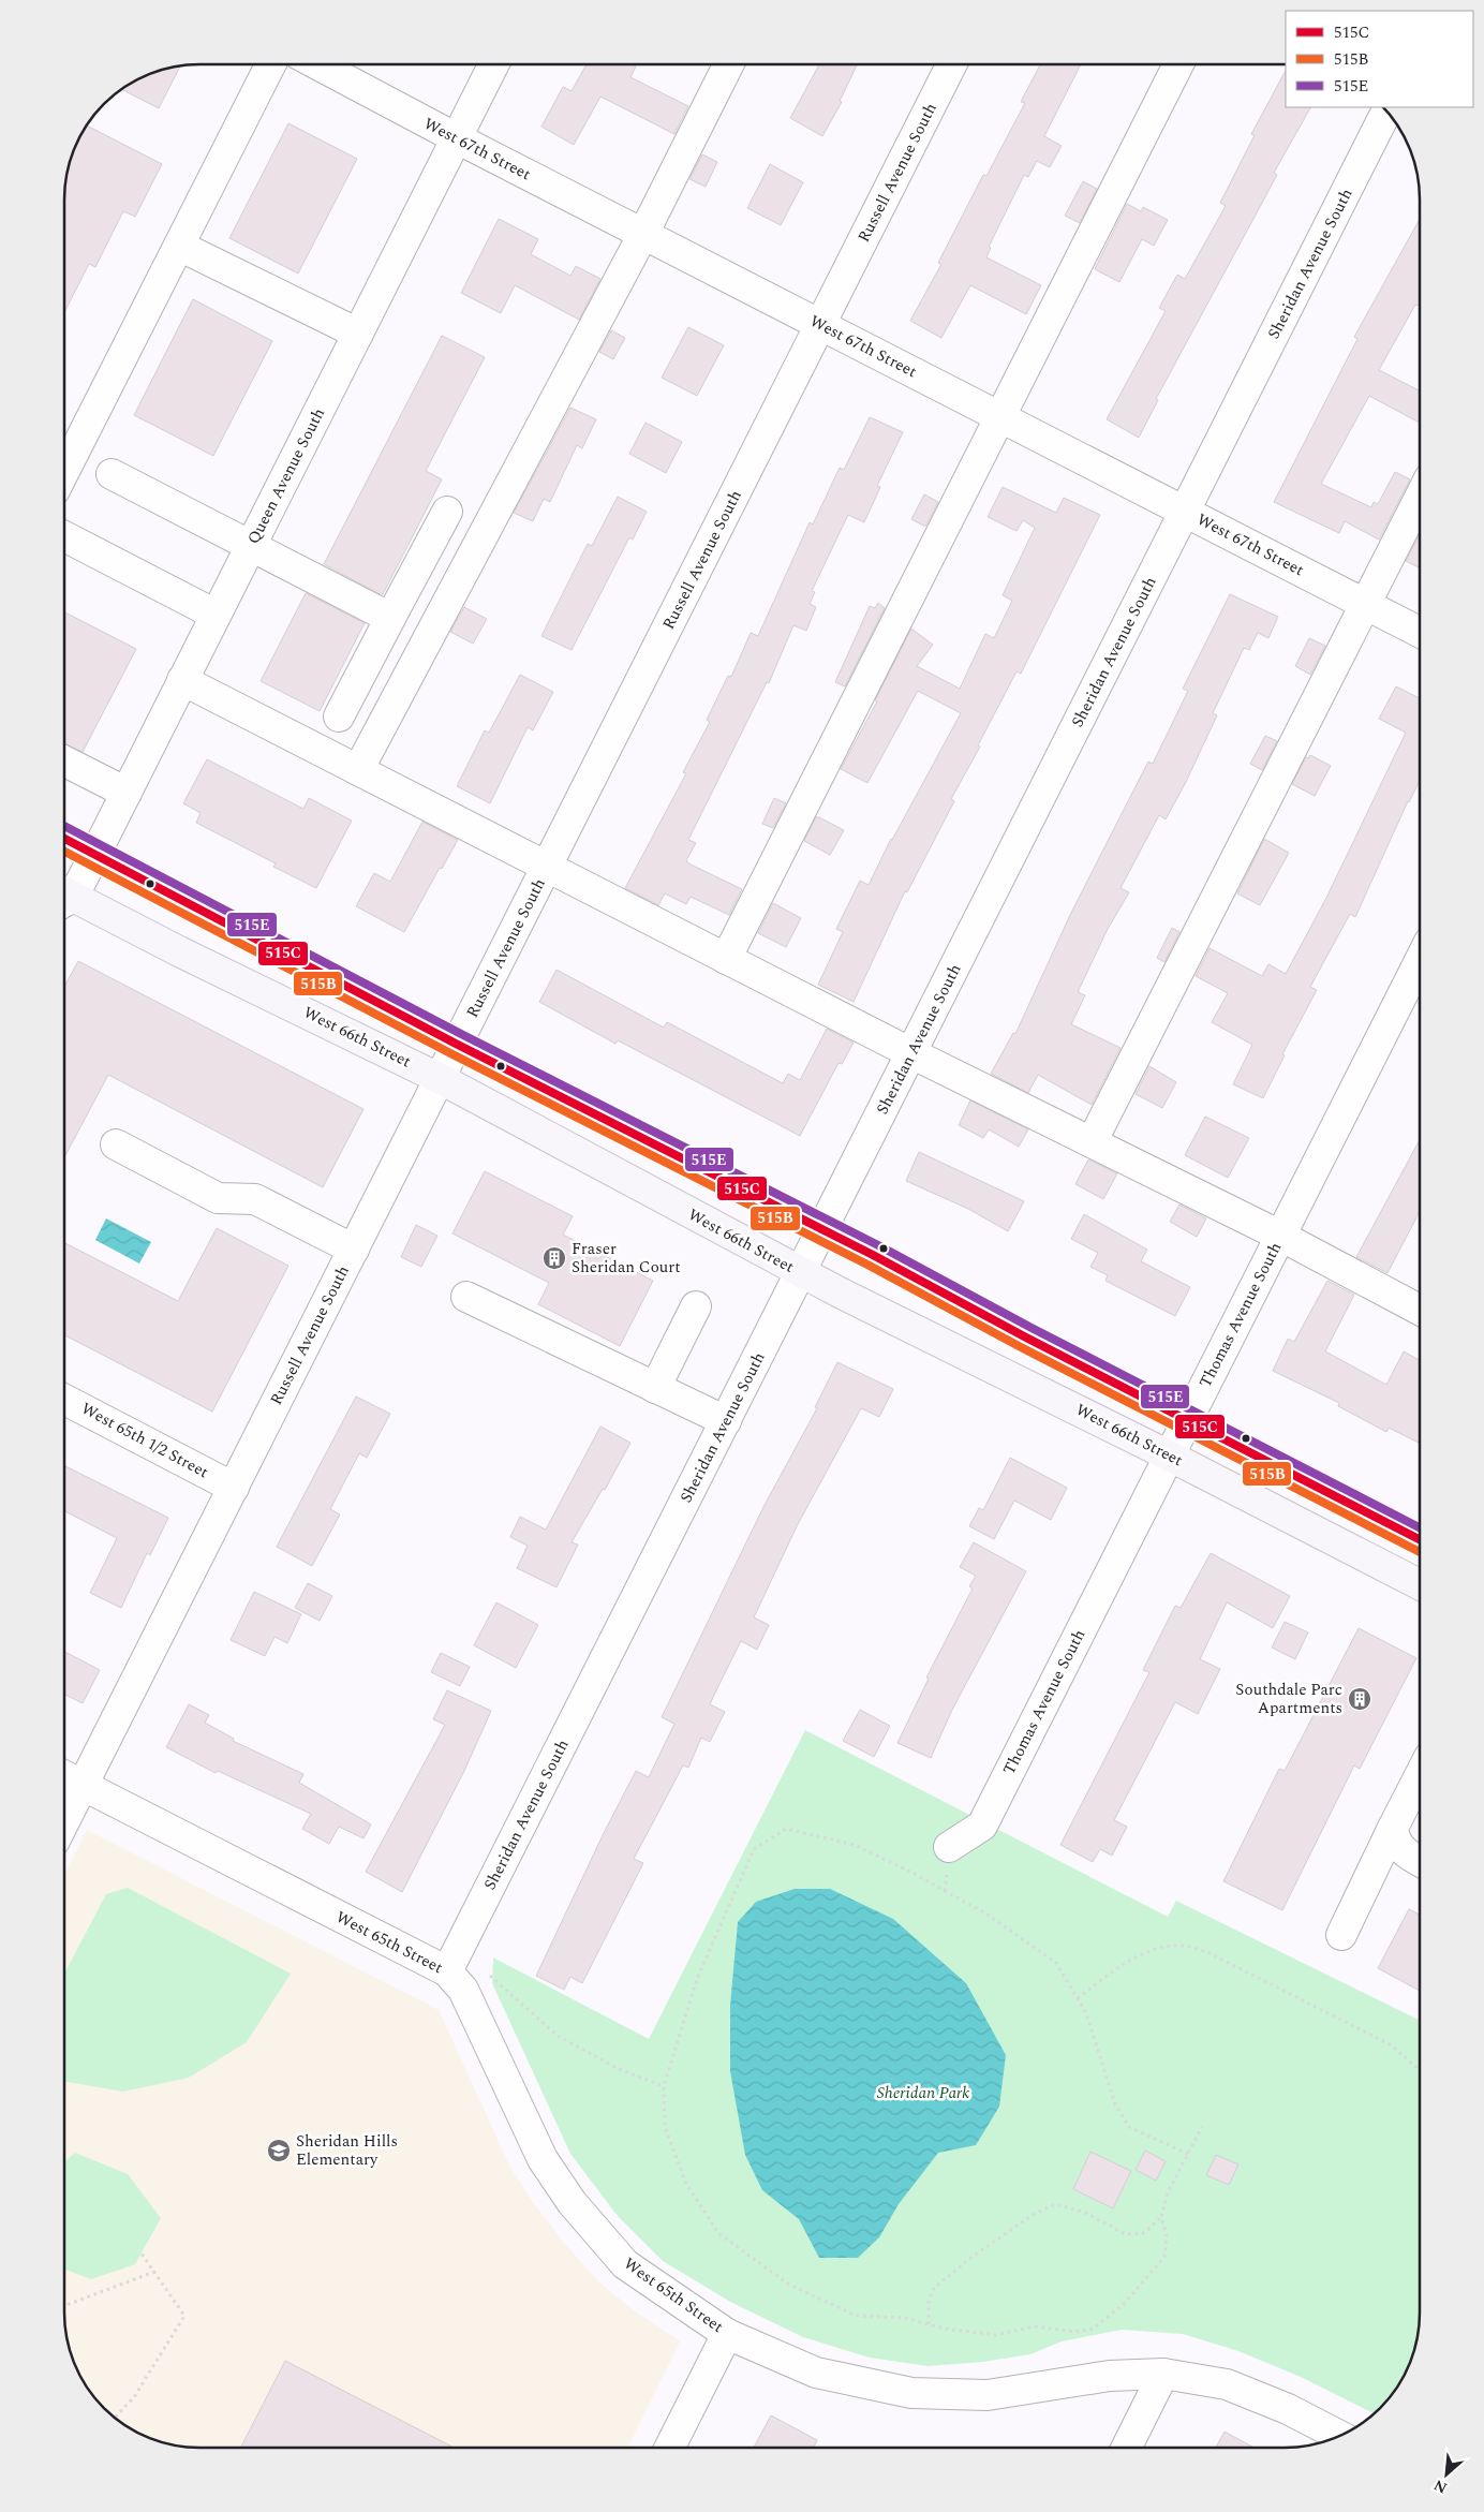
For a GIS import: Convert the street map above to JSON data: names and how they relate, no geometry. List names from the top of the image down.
{
  "streets": {
    "main road": ["West 66th Street"],
    "street": [
      "West 67th Street",
      "Russell Avenue South",
      "Sheridan Avenue South",
      "Queen Avenue South",
      "Thomas Avenue South",
      "West 65th 1/2 Street",
      "West 65th Street"
    ]
  },
  "crossings": [
    ["West 67th Street", "Russell Avenue South"],
    ["West 67th Street", "Sheridan Avenue South"],
    ["West 67th Street", "Queen Avenue South"],
    ["Russell Avenue South", "West 66th Street"],
    ["Russell Avenue South", "West 65th 1/2 Street"],
    ["Russell Avenue South", "West 65th Street"],
    ["Sheridan Avenue South", "West 66th Street"],
    ["Sheridan Avenue South", "West 65th Street"],
    ["West 66th Street", "Thomas Avenue South"]
  ],
  "parks": ["Sheridan Park"],
  "places": {
    "building": ["Fraser Sheridan Court", "Southdale Parc Apartments"],
    "school or university": ["Sheridan Hills Elementary"]
  },
  "lines": ["transit line 515E", "transit line 515C", "transit line 515B"],
  "legend": ["515C", "515B", "515E"],
  "north": "bottom left"
}
